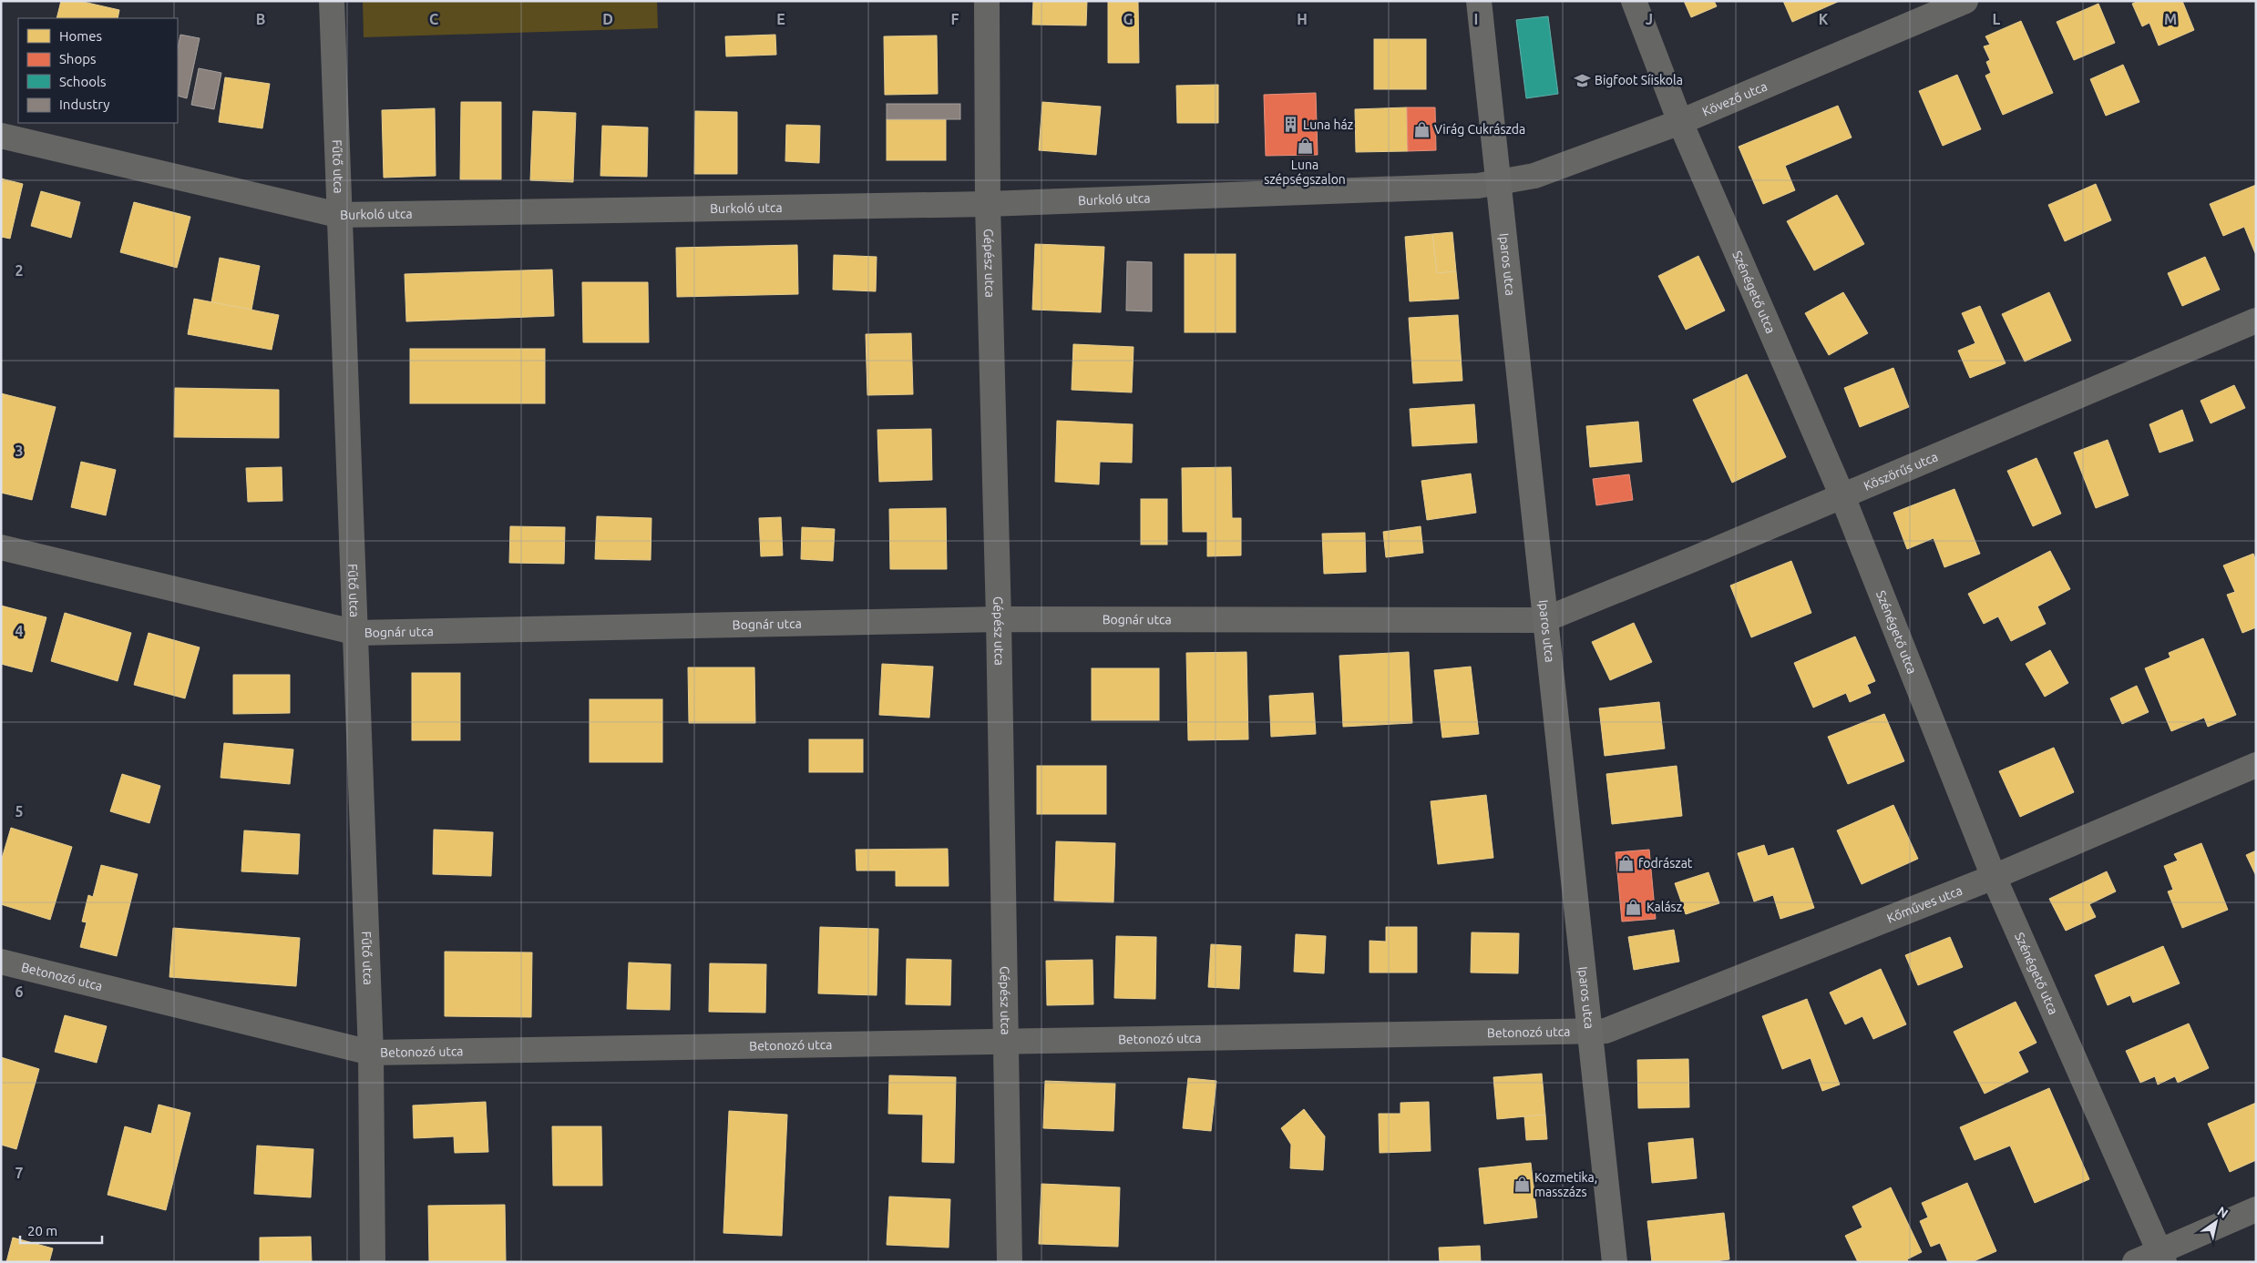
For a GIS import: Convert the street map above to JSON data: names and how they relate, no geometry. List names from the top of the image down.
{
  "streets": {
    "street": [
      "Kövező utca",
      "Fűtő utca",
      "Burkoló utca",
      "Gépész utca",
      "Iparos utca",
      "Szénégető utca",
      "Köszörűs utca",
      "Bognár utca",
      "Kőműves utca",
      "Betonozó utca"
    ]
  },
  "crossings": [
    ["Kövező utca", "Burkoló utca"],
    ["Kövező utca", "Iparos utca"],
    ["Kövező utca", "Szénégető utca"],
    ["Fűtő utca", "Burkoló utca"],
    ["Fűtő utca", "Bognár utca"],
    ["Fűtő utca", "Betonozó utca"],
    ["Burkoló utca", "Gépész utca"],
    ["Burkoló utca", "Iparos utca"],
    ["Gépész utca", "Bognár utca"],
    ["Gépész utca", "Betonozó utca"],
    ["Iparos utca", "Köszörűs utca"],
    ["Iparos utca", "Bognár utca"],
    ["Iparos utca", "Kőműves utca"],
    ["Iparos utca", "Betonozó utca"],
    ["Szénégető utca", "Köszörűs utca"],
    ["Szénégető utca", "Kőműves utca"],
    ["Köszörűs utca", "Bognár utca"],
    ["Kőműves utca", "Betonozó utca"]
  ],
  "places": {
    "school or university": ["Bigfoot Síiskola"],
    "building": ["Luna ház"],
    "shop": [
      "Virág Cukrászda",
      "Luna szépségszalon",
      "fodrászat",
      "Kalász",
      "Kozmetika, masszázs"
    ]
  },
  "legend": [
    "Homes",
    "Shops",
    "Schools",
    "Industry"
  ],
  "scale_bar": "20 m",
  "north": "top right",
  "grid": {
    "columns": [
      "B",
      "C",
      "D",
      "E",
      "F",
      "G",
      "H",
      "I",
      "J",
      "K",
      "L",
      "M"
    ],
    "rows": [
      "2",
      "3",
      "4",
      "5",
      "6",
      "7"
    ]
  }
}
